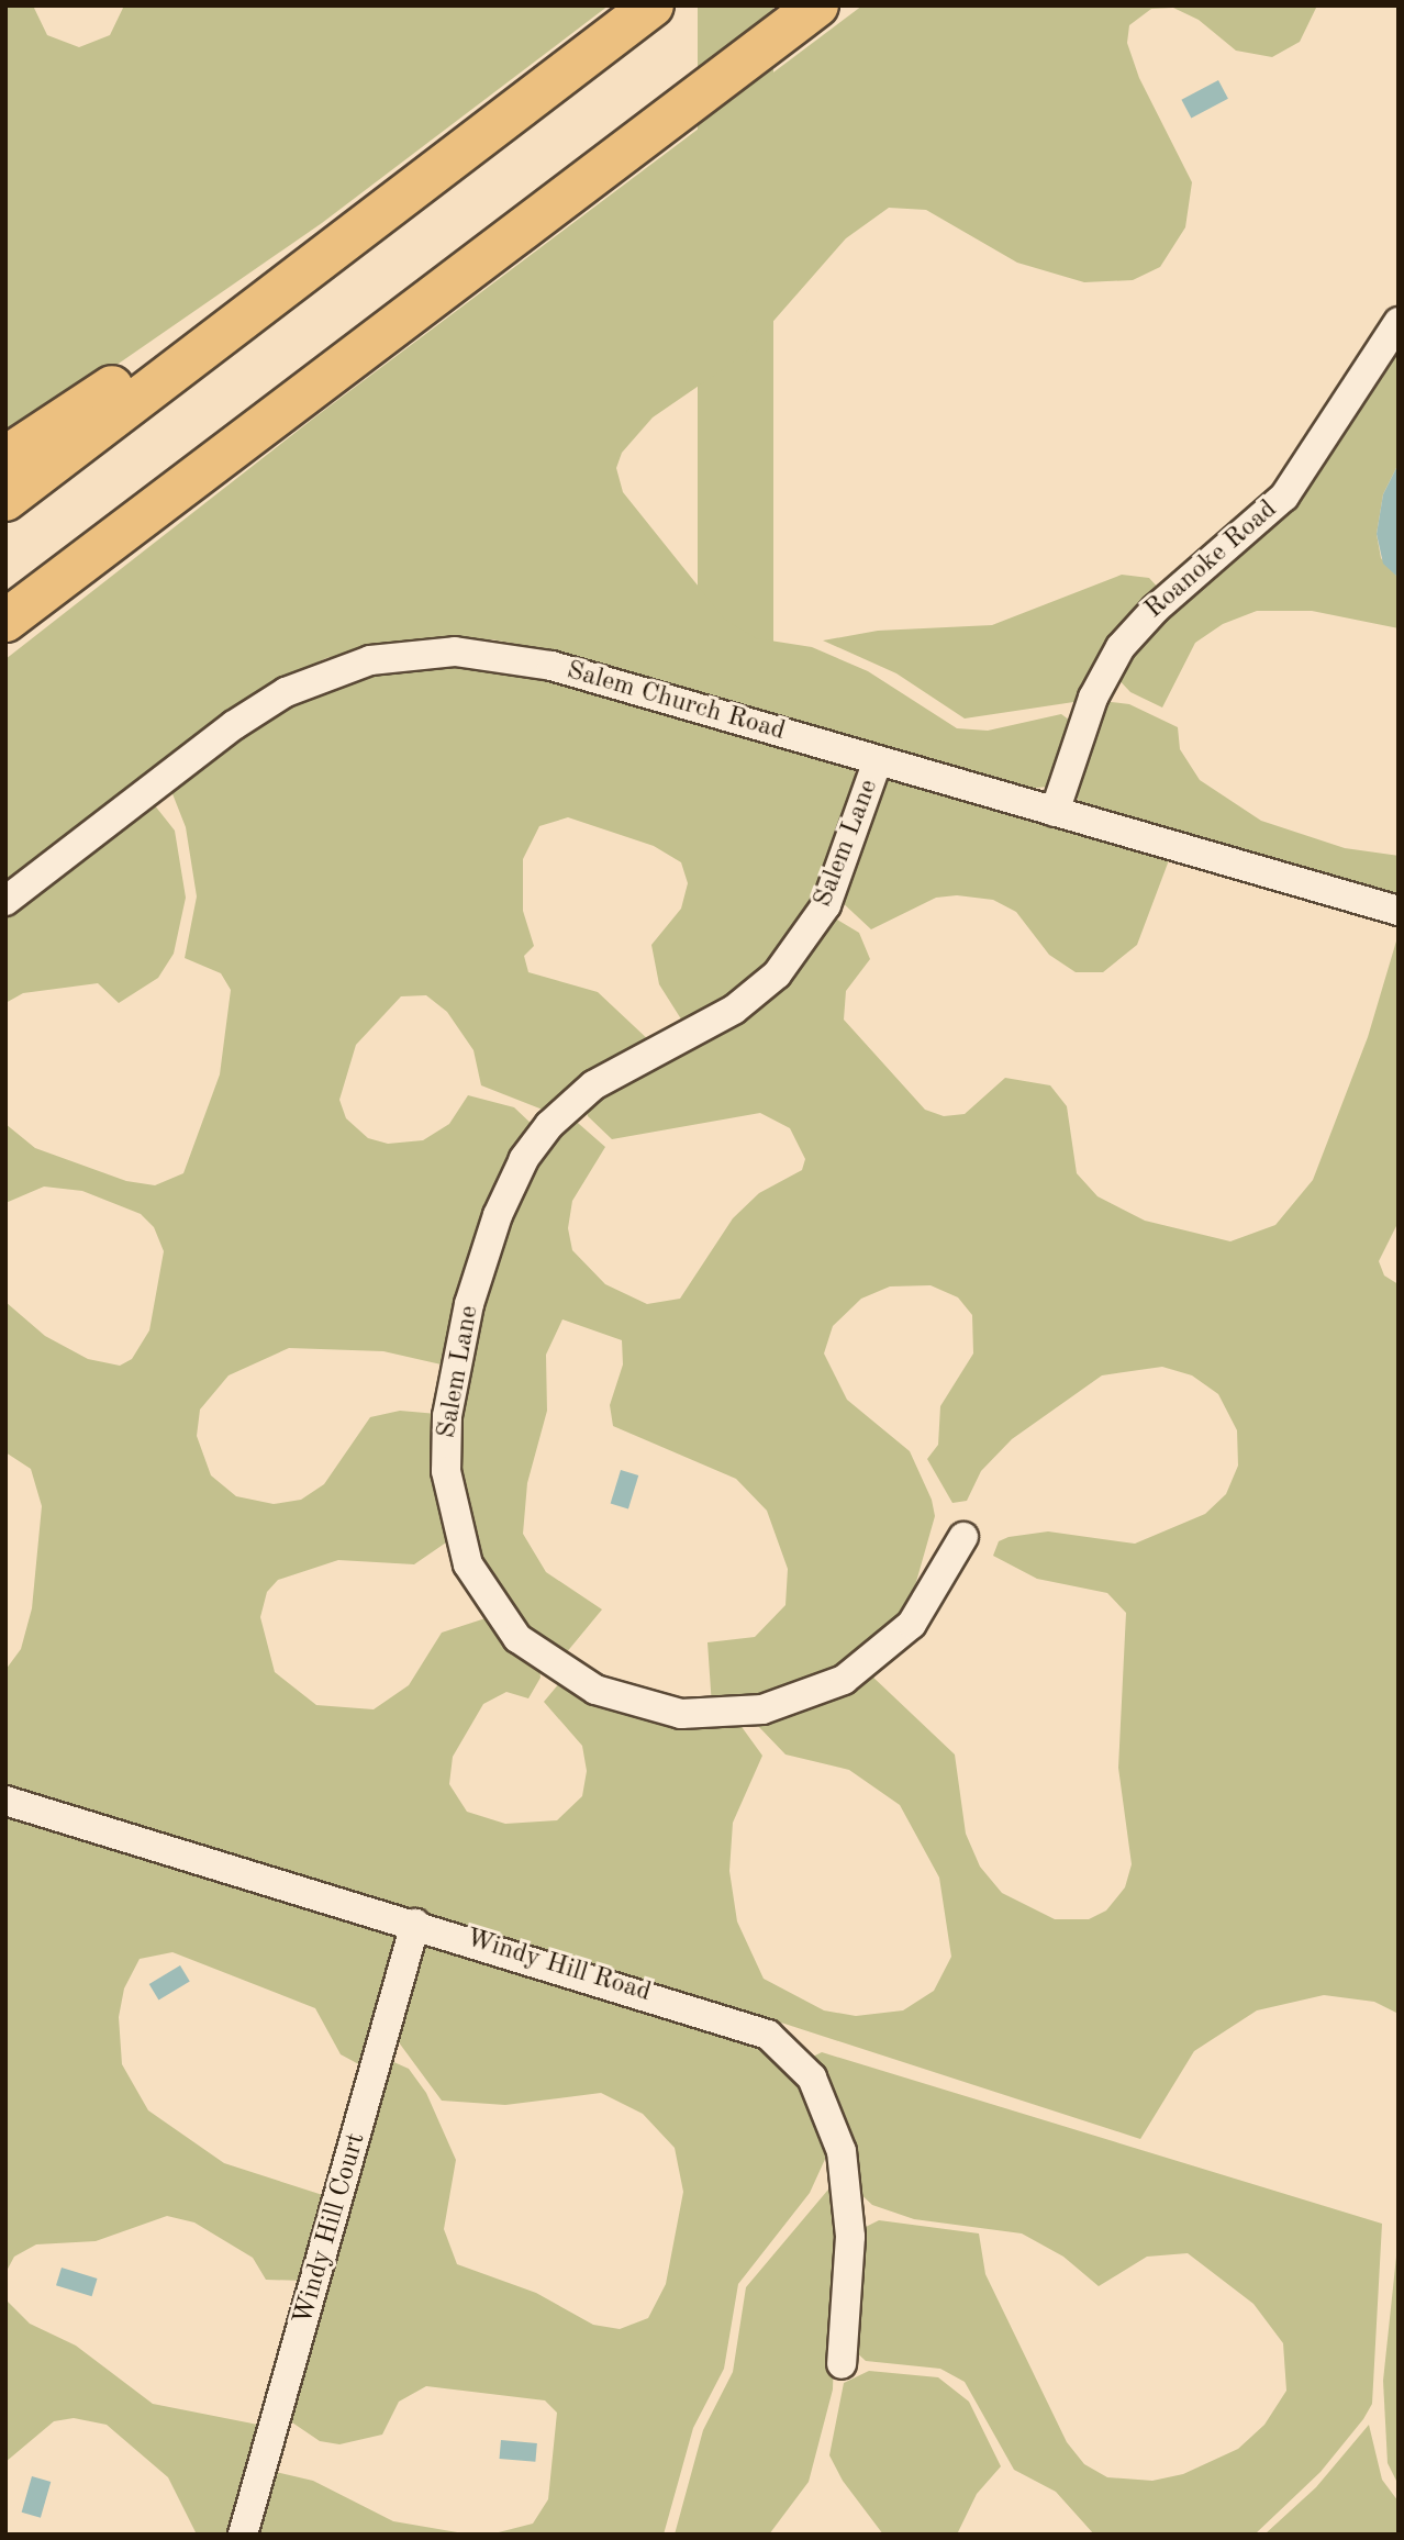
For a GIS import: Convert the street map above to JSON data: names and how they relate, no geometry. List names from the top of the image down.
{
  "streets": {
    "street": [
      "Roanoke Road",
      "Salem Church Road",
      "Salem Lane",
      "Windy Hill Road",
      "Windy Hill Court"
    ]
  },
  "crossings": [
    ["Roanoke Road", "Salem Church Road"],
    ["Salem Church Road", "Salem Lane"],
    ["Windy Hill Road", "Windy Hill Court"]
  ]
}
